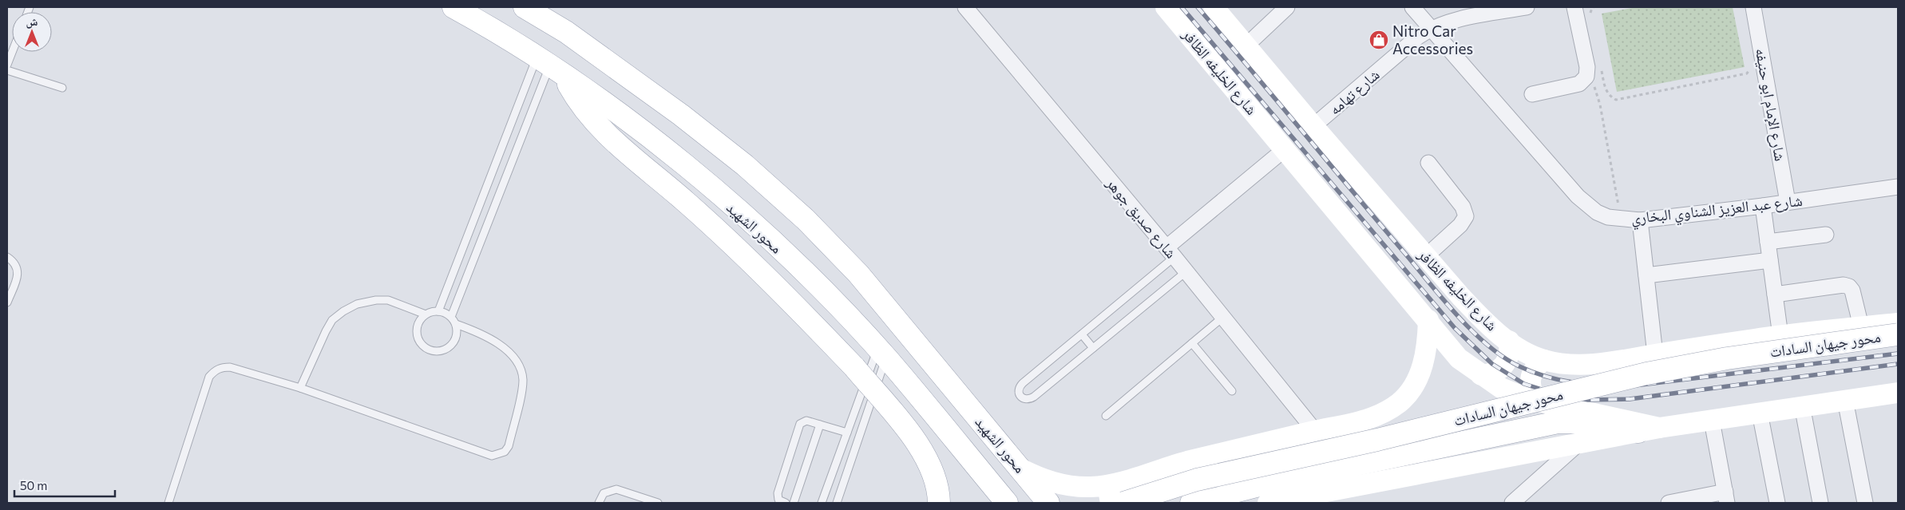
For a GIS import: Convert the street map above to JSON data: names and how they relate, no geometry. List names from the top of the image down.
{
  "streets": {
    "main road": ["محور الشهيد", "محور جيهان السادات"],
    "street": [
      "شارع الخليفه الظافر",
      "شارع تهامه",
      "شارع الإمام ابو حنيفه",
      "شارع عبد العزيز الشناوي البخاري",
      "شارع صديق جوهر"
    ]
  },
  "crossings": [
    ["شارع الخليفه الظافر", "شارع تهامه"],
    ["شارع الخليفه الظافر", "محور جيهان السادات"],
    ["شارع تهامه", "شارع عبد العزيز الشناوي البخاري"],
    ["شارع الإمام ابو حنيفه", "شارع عبد العزيز الشناوي البخاري"]
  ],
  "places": {
    "shop": ["Nitro Car Accessories"]
  },
  "scale_bar": "50 m",
  "north": "top"
}
